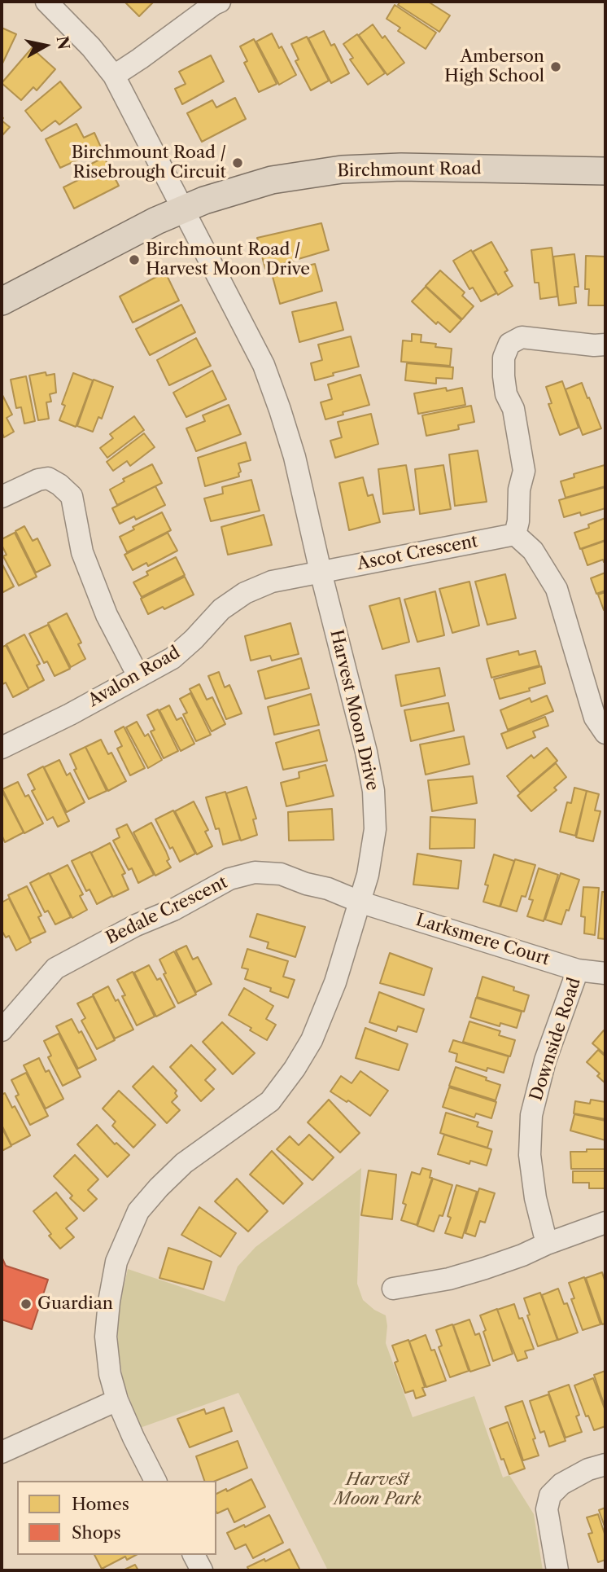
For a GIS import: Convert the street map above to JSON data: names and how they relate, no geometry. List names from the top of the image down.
{
  "streets": {
    "main road": ["Birchmount Road"],
    "street": [
      "Ascot Crescent",
      "Avalon Road",
      "Harvest Moon Drive",
      "Bedale Crescent",
      "Larksmere Court",
      "Downside Road"
    ]
  },
  "crossings": [
    ["Birchmount Road", "Harvest Moon Drive"],
    ["Ascot Crescent", "Avalon Road"],
    ["Ascot Crescent", "Harvest Moon Drive"],
    ["Avalon Road", "Harvest Moon Drive"],
    ["Harvest Moon Drive", "Bedale Crescent"],
    ["Harvest Moon Drive", "Larksmere Court"],
    ["Bedale Crescent", "Larksmere Court"],
    ["Larksmere Court", "Downside Road"]
  ],
  "parks": ["Harvest Moon Park"],
  "places": [
    "Amberson High School",
    "Birchmount Road / Risebrough Circuit",
    "Birchmount Road / Harvest Moon Drive",
    "Guardian"
  ],
  "legend": ["Homes", "Shops"],
  "north": "right"
}
